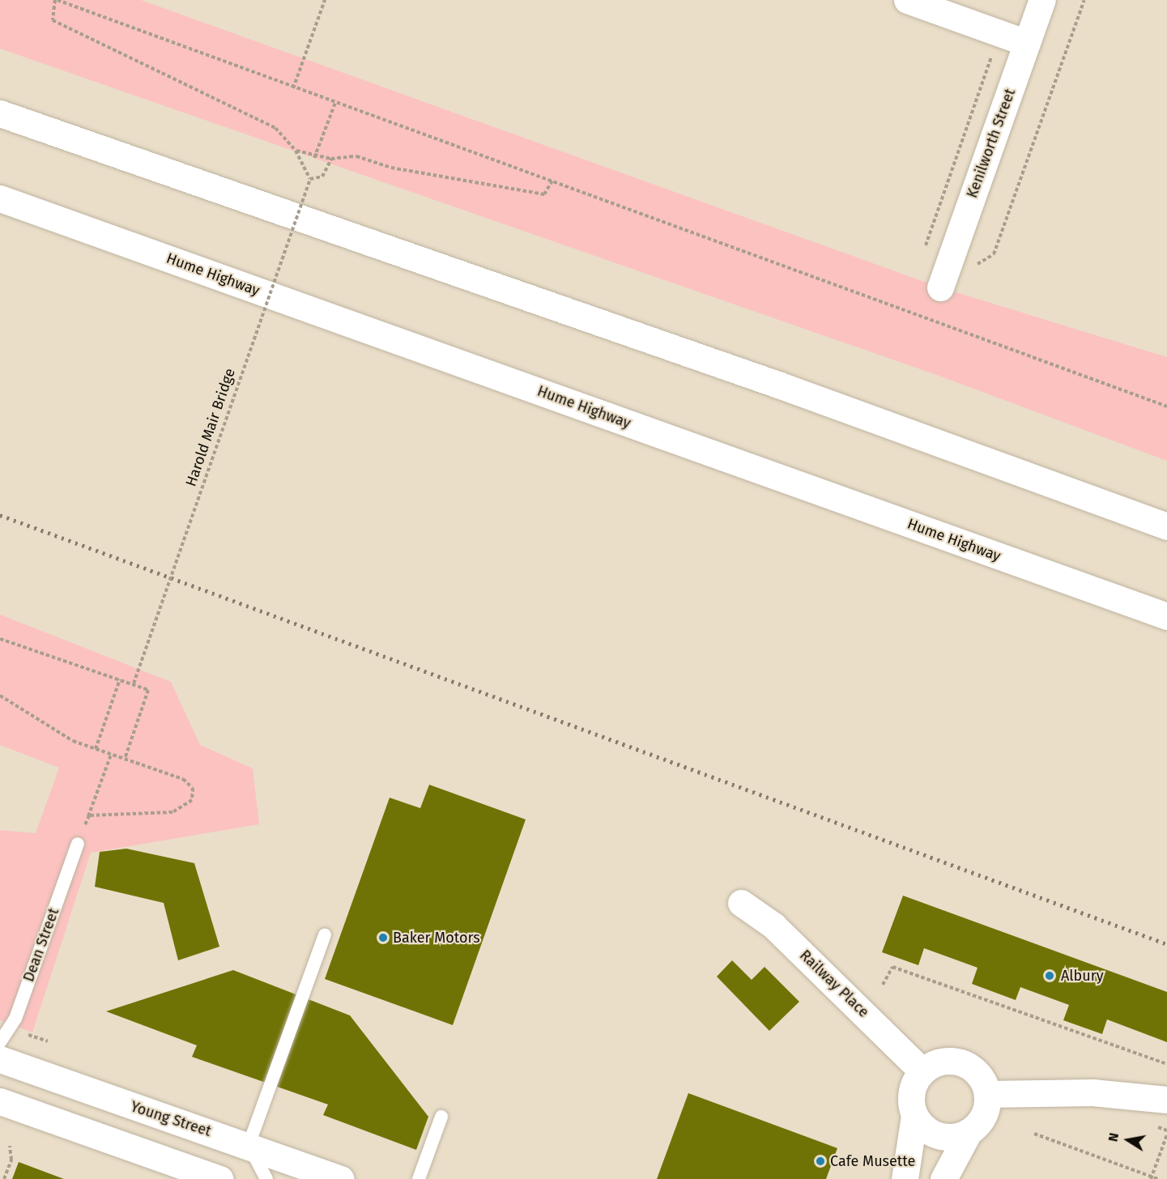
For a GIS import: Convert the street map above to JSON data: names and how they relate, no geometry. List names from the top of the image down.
{
  "streets": {
    "main road": [
      "Kenilworth Street",
      "Hume Highway",
      "Railway Place",
      "Young Street"
    ],
    "lane": ["Dean Street"],
    "path": ["Harold Mair Bridge"]
  },
  "places": ["Baker Motors", "Albury", "Cafe Musette"],
  "north": "left"
}
